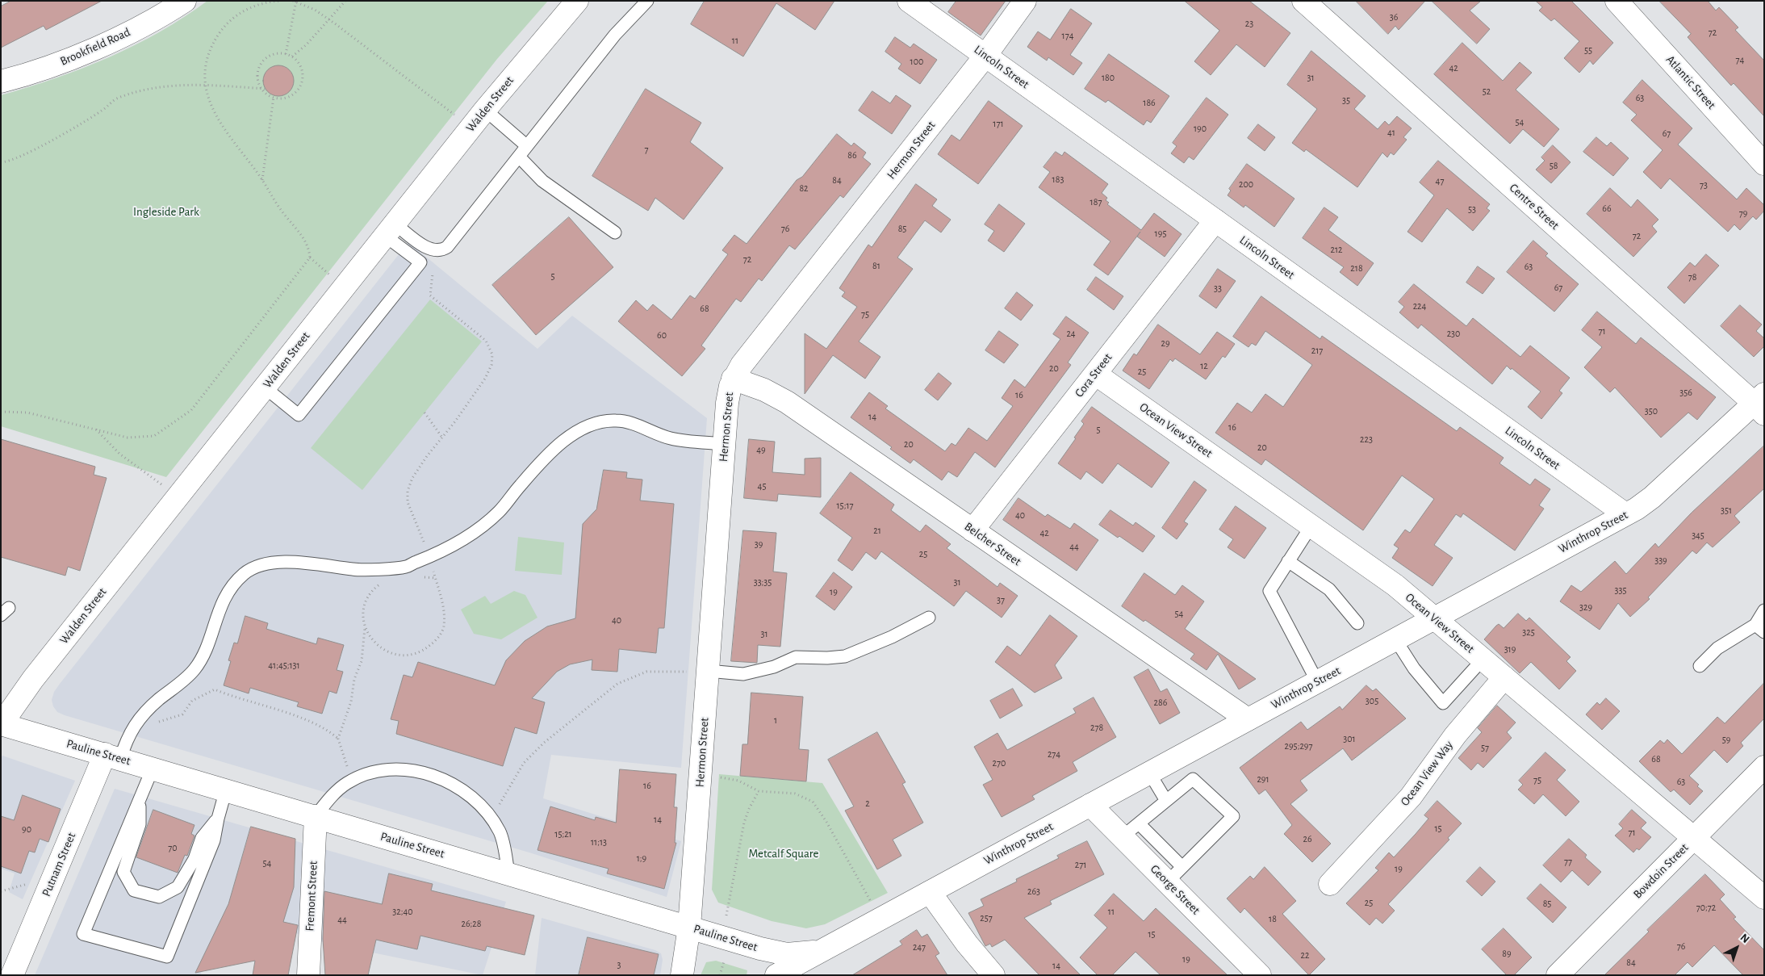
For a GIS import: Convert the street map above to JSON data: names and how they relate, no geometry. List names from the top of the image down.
{
  "streets": {
    "street": [
      "Brookfield Road",
      "Lincoln Street",
      "Atlantic Street",
      "Walden Street",
      "Hermon Street",
      "Centre Street",
      "Cora Street",
      "Ocean View Street",
      "Winthrop Street",
      "Belcher Street",
      "Pauline Street",
      "Ocean View Way",
      "Putnam Street",
      "Bowdoin Street",
      "George Street",
      "Fremont Street"
    ]
  },
  "crossings": [
    ["Lincoln Street", "Hermon Street"],
    ["Lincoln Street", "Cora Street"],
    ["Lincoln Street", "Winthrop Street"],
    ["Walden Street", "Pauline Street"],
    ["Hermon Street", "Belcher Street"],
    ["Hermon Street", "Pauline Street"],
    ["Centre Street", "Winthrop Street"],
    ["Cora Street", "Ocean View Street"],
    ["Cora Street", "Belcher Street"],
    ["Ocean View Street", "Winthrop Street"],
    ["Ocean View Street", "Ocean View Way"],
    ["Ocean View Street", "Bowdoin Street"],
    ["Winthrop Street", "Belcher Street"],
    ["Winthrop Street", "Pauline Street"],
    ["Winthrop Street", "George Street"],
    ["Pauline Street", "Putnam Street"],
    ["Pauline Street", "Fremont Street"]
  ],
  "parks": ["Ingleside Park", "Metcalf Square"],
  "house_numbers": [
    "36",
    "23",
    "72",
    "174",
    "11",
    "55",
    "74",
    "100",
    "42",
    "180",
    "31",
    "52",
    "63",
    "35",
    "186",
    "54",
    "171",
    "190",
    "41",
    "67",
    "7",
    "86",
    "58",
    "183",
    "84",
    "47",
    "200",
    "73",
    "82",
    "187",
    "66",
    "53",
    "79",
    "76",
    "85",
    "195",
    "72",
    "212",
    "72",
    "81",
    "63",
    "218",
    "5",
    "78",
    "67",
    "33",
    "224",
    "68",
    "75",
    "71",
    "24",
    "230",
    "60",
    "29",
    "217",
    "12",
    "20",
    "25",
    "356",
    "16",
    "350",
    "14",
    "16",
    "5",
    "223",
    "20",
    "20",
    "49",
    "45",
    "15;17",
    "351",
    "40",
    "21",
    "42",
    "345",
    "39",
    "44",
    "25",
    "339",
    "33;35",
    "31",
    "335",
    "19",
    "37",
    "329",
    "54",
    "40",
    "325",
    "31",
    "319",
    "41;45;131",
    "305",
    "286",
    "1",
    "278",
    "301",
    "59",
    "295;297",
    "57",
    "274",
    "68",
    "270",
    "291",
    "75",
    "63",
    "16",
    "2",
    "14",
    "15",
    "90",
    "71",
    "15;21",
    "26",
    "11;13",
    "70",
    "1;9",
    "77",
    "54",
    "271",
    "19",
    "263",
    "25",
    "85",
    "70;72",
    "32;40",
    "11",
    "257",
    "18",
    "44",
    "26;28",
    "15",
    "76",
    "247",
    "89",
    "22",
    "19",
    "84",
    "3",
    "14"
  ],
  "north": "top right"
}
